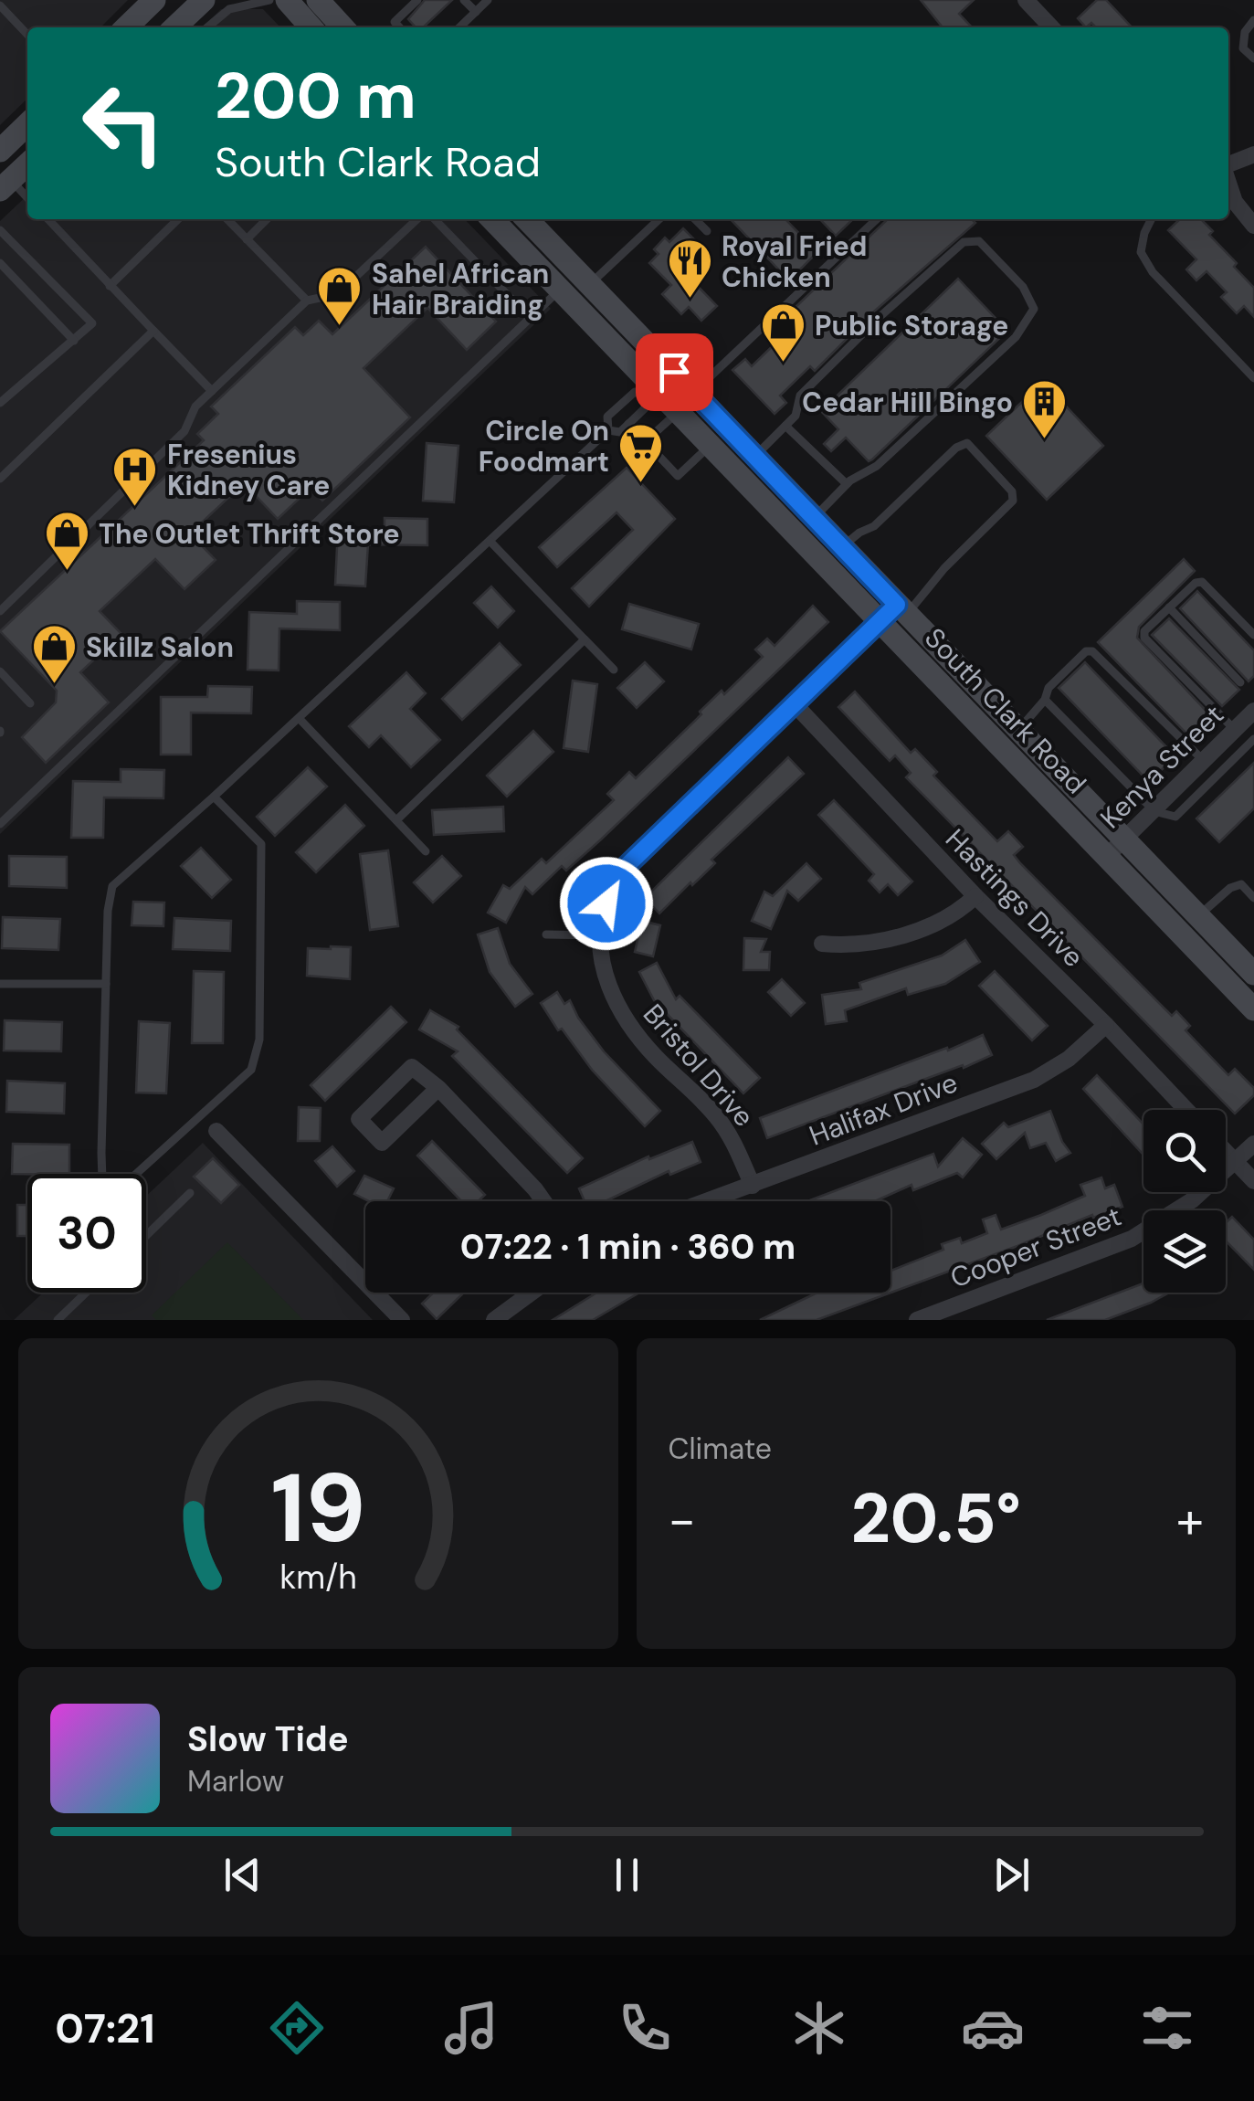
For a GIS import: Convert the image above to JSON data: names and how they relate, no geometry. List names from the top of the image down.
{
  "streets": {
    "main road": ["South Clark Road"],
    "street": [
      "Kenya Street",
      "Hastings Drive",
      "Bristol Drive",
      "Halifax Drive",
      "Cooper Street"
    ]
  },
  "crossings": [
    ["South Clark Road", "Kenya Street"],
    ["South Clark Road", "Bristol Drive"],
    ["Hastings Drive", "Bristol Drive"],
    ["Hastings Drive", "Halifax Drive"],
    ["Bristol Drive", "Halifax Drive"]
  ],
  "places": {
    "restaurant": ["Royal Fried Chicken"],
    "shop": [
      "Sahel African Hair Braiding",
      "Public Storage",
      "The Outlet Thrift Store",
      "Skillz Salon"
    ],
    "building": ["Cedar Hill Bingo"],
    "supermarket": ["Circle On Foodmart"],
    "hospital": ["Fresenius Kidney Care"]
  },
  "page": {
    "turn": ["200 m", "South Clark Road"],
    "limit": "30",
    "trip": "07:22 · 1 min · 360 m",
    "tile": "Climate",
    "heat": ["−", "20.5°", "+"],
    "song": ["Slow Tide", "Marlow"],
    "tabs": "07:21",
    "gauge": ["19", "km/h"]
  }
}
